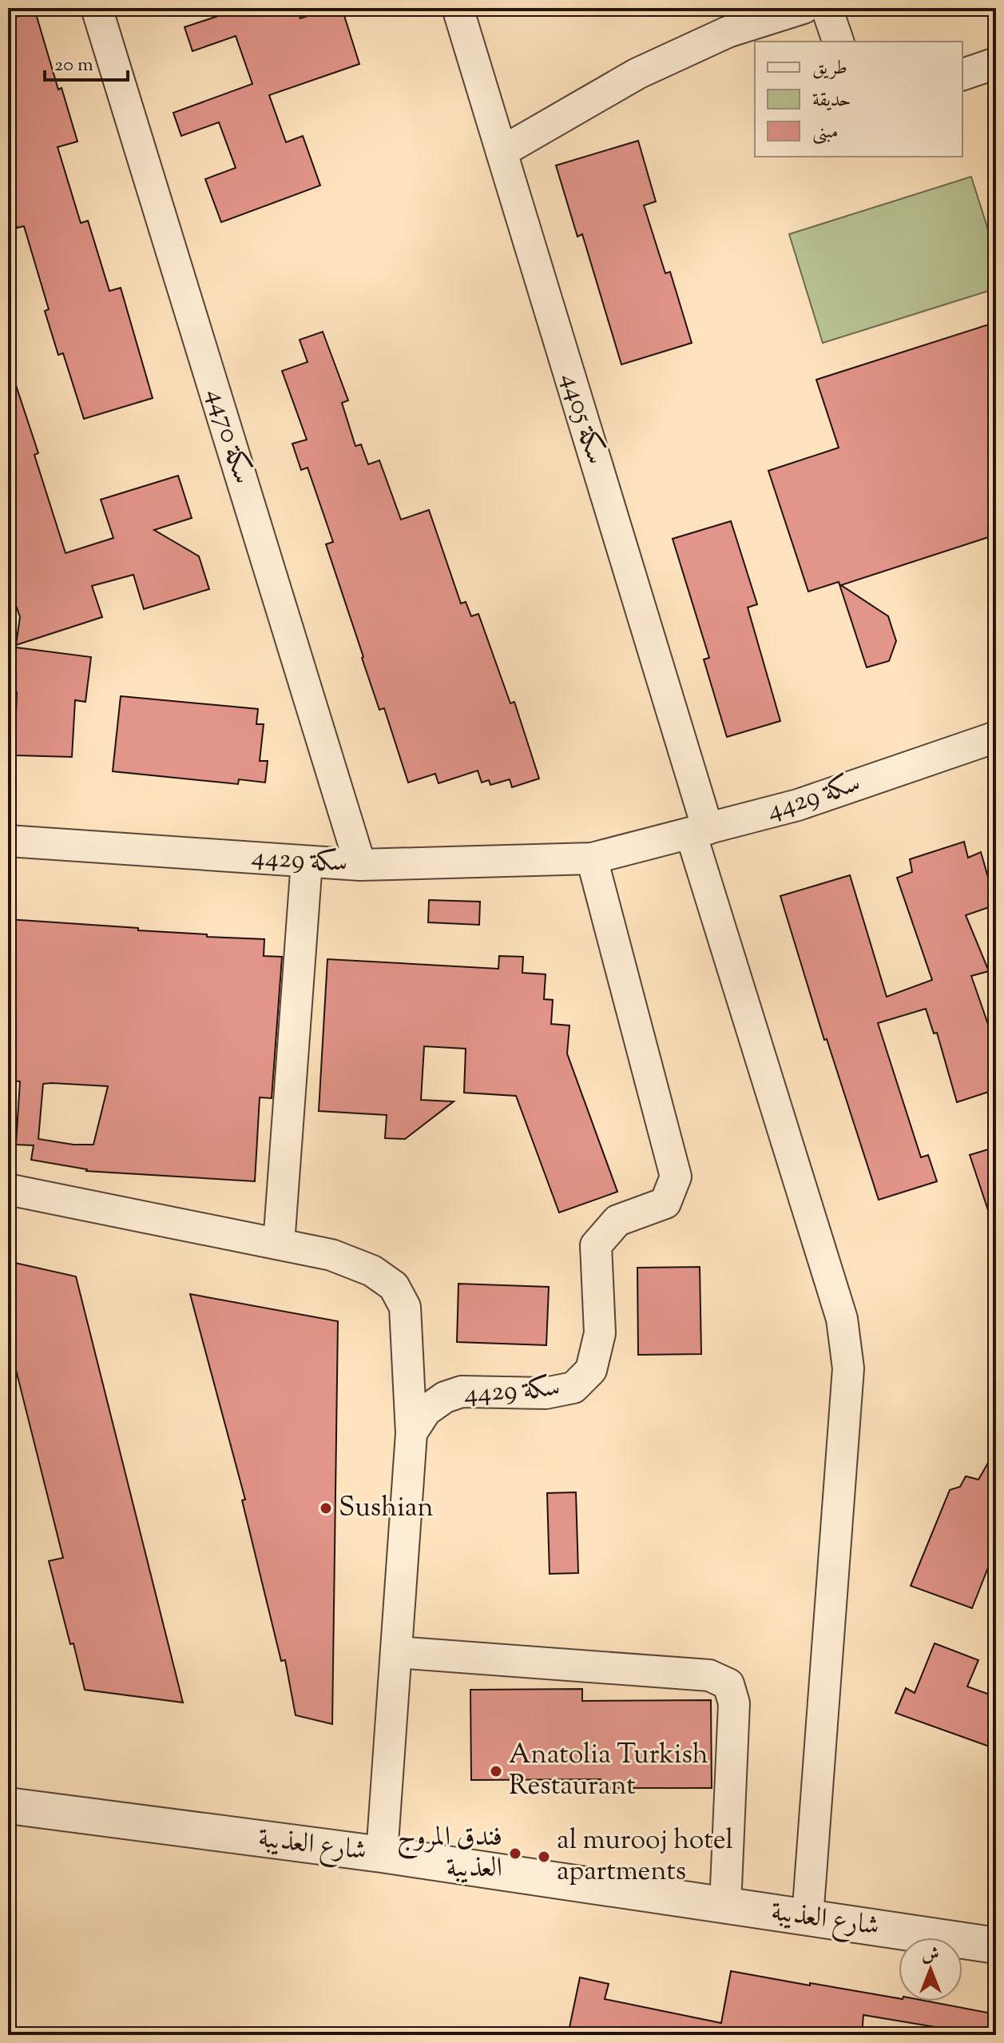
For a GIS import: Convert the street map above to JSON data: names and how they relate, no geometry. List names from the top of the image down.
{
  "streets": {
    "street": [
      "سكة 4405",
      "سكة 4470",
      "سكة 4429",
      "شارع العذيبة"
    ]
  },
  "crossings": [
    ["سكة 4405", "سكة 4429"],
    ["سكة 4405", "شارع العذيبة"],
    ["سكة 4470", "سكة 4429"]
  ],
  "places": [
    "Sushian",
    "Anatolia Turkish Restaurant",
    "فندق المروج العذيبة",
    "al murooj hotel apartments"
  ],
  "legend": ["طريق", "حديقة", "مبنى"],
  "scale_bar": "20 m",
  "north": "top"
}
